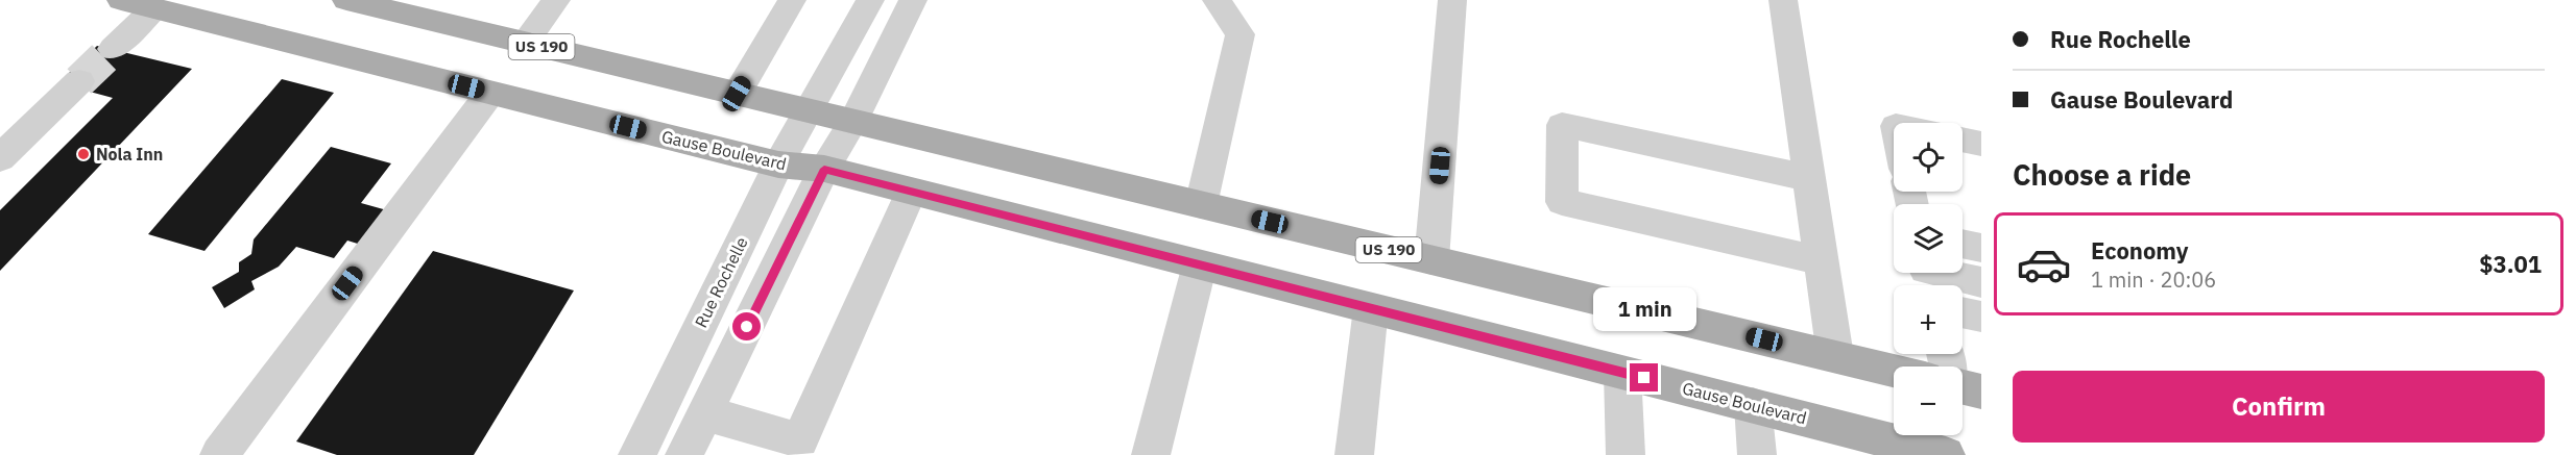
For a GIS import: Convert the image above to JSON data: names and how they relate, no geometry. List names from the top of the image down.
{
  "streets": {
    "main road": ["US 190", "Gause Boulevard"],
    "street": ["Rue Rochelle"]
  },
  "crossings": [
    ["US 190", "Rue Rochelle"],
    ["Gause Boulevard", "Rue Rochelle"]
  ],
  "places": ["Nola Inn"],
  "page": {
    "banner": ["Rue Rochelle", "Gause Boulevard"],
    "map_buttons": ["+", "−"],
    "heading": "Choose a ride",
    "list": [
      {
        "name": "Economy",
        "note": "1 min · 20:06",
        "value": "$3.01"
      }
    ],
    "bubble": "1 min",
    "buttons": "Confirm"
  }
}
